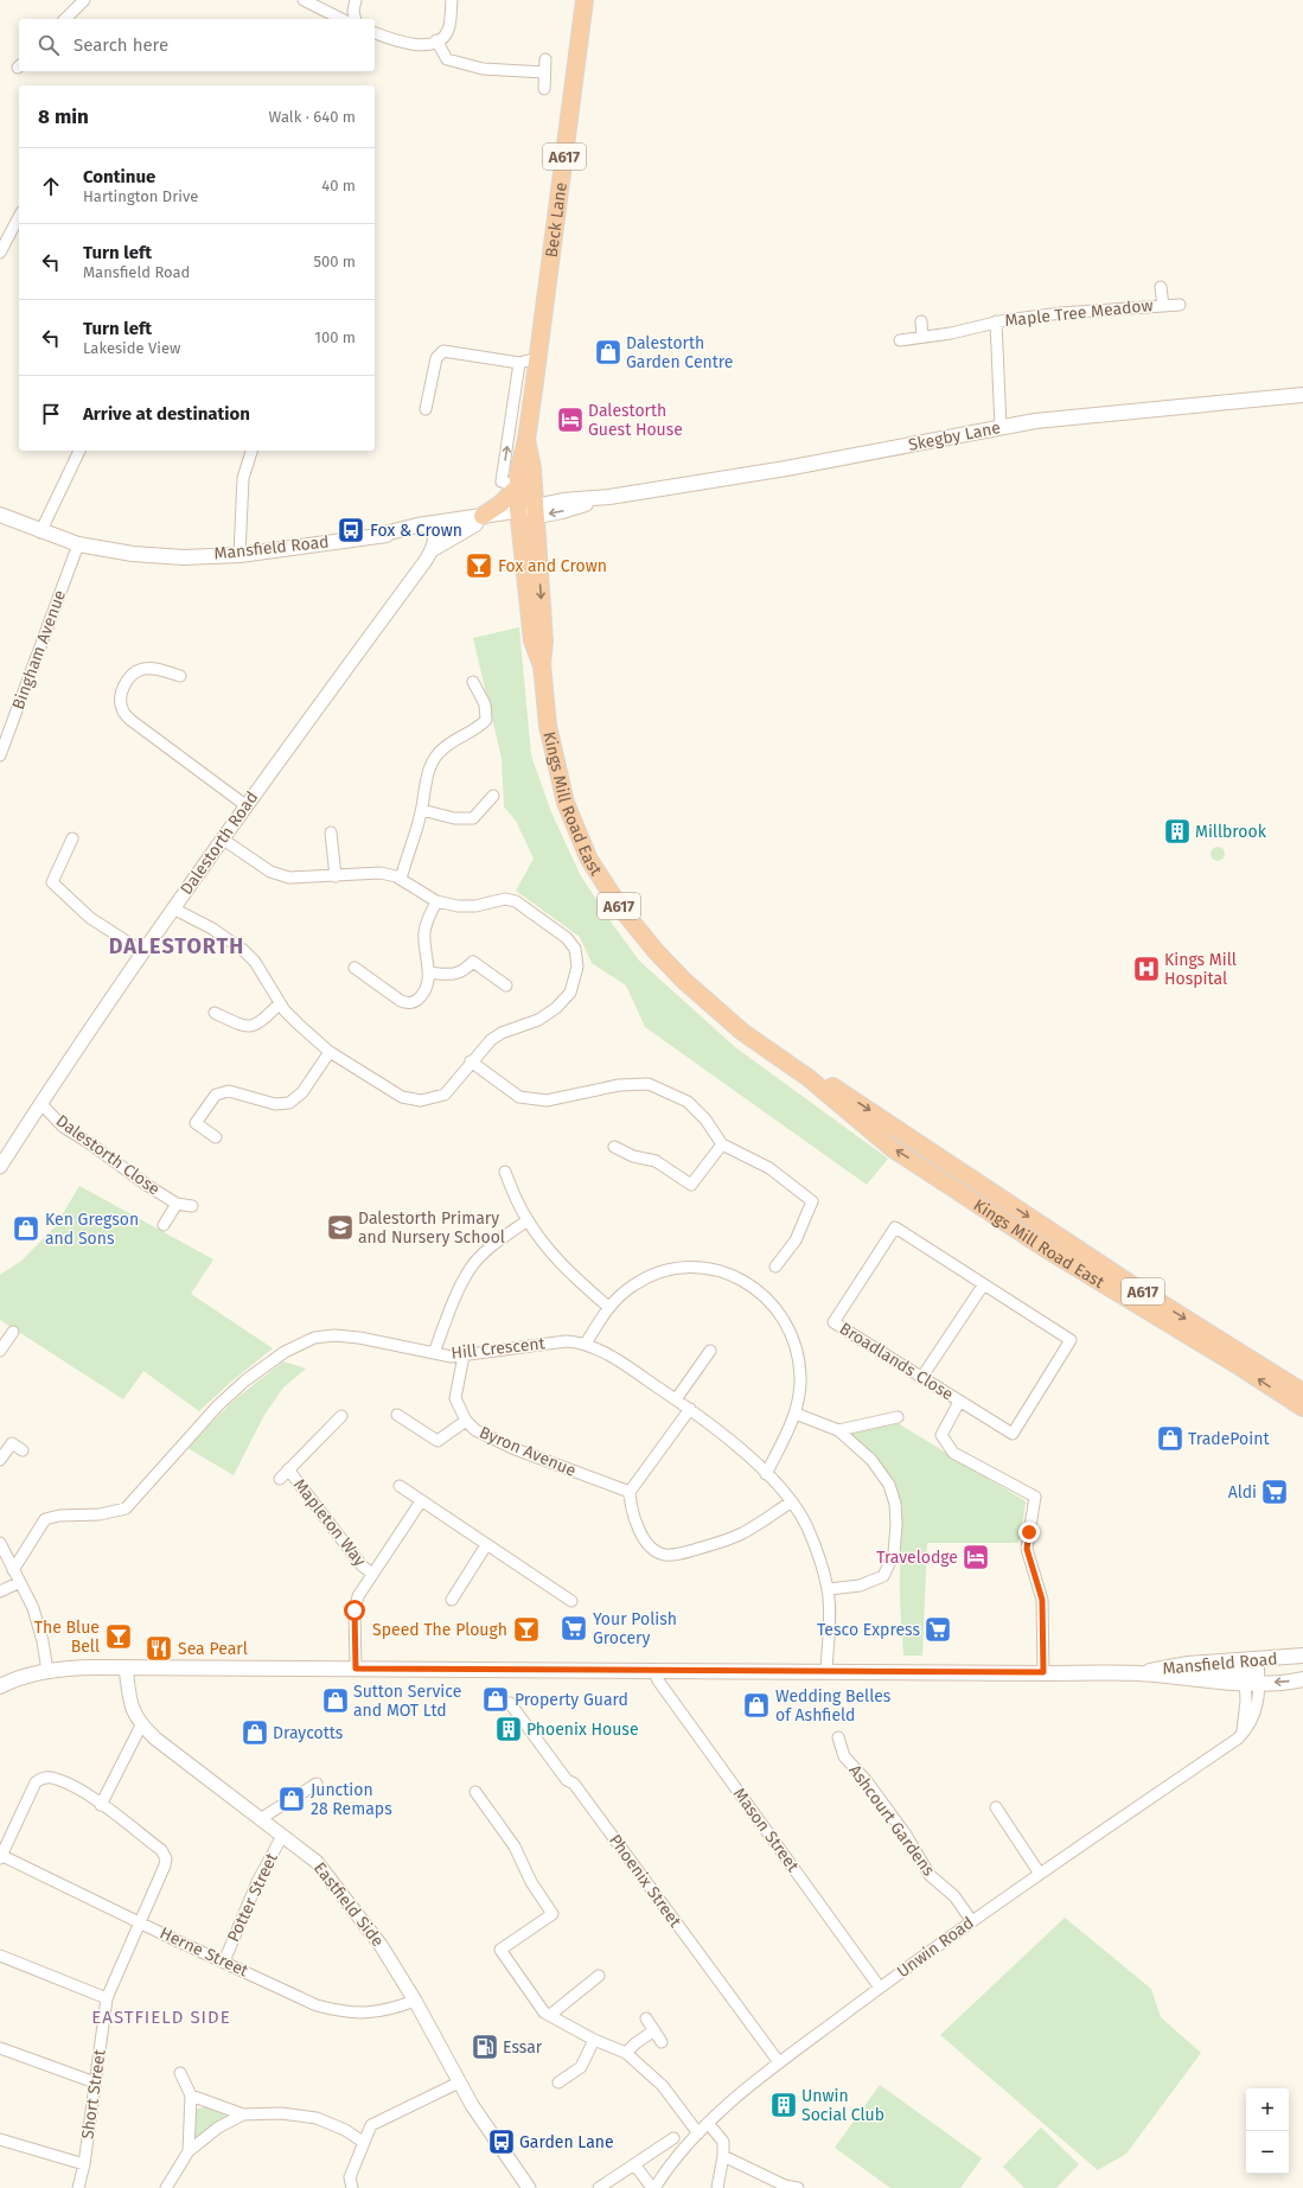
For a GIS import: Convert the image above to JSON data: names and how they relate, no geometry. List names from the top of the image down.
{
  "streets": {
    "highway": ["A617", "Beck Lane", "Kings Mill Road East"],
    "main road": ["Skegby Lane", "Mansfield Road"],
    "street": [
      "Maple Tree Meadow",
      "Bingham Avenue",
      "Dalestorth Road",
      "Dalestorth Close",
      "Hill Crescent",
      "Broadlands Close",
      "Byron Avenue",
      "Mapleton Way",
      "Ashcourt Gardens",
      "Mason Street",
      "Phoenix Street",
      "Potter Street",
      "Eastfield Side",
      "Unwin Road",
      "Herne Street",
      "Short Street"
    ]
  },
  "crossings": [
    ["Beck Lane", "Skegby Lane"],
    ["Beck Lane", "Mansfield Road"],
    ["Beck Lane", "Kings Mill Road East"],
    ["Maple Tree Meadow", "Skegby Lane"],
    ["Skegby Lane", "Mansfield Road"],
    ["Skegby Lane", "Kings Mill Road East"],
    ["Mansfield Road", "Bingham Avenue"],
    ["Mansfield Road", "Kings Mill Road East"],
    ["Mansfield Road", "Hill Crescent"],
    ["Mansfield Road", "Mason Street"],
    ["Mansfield Road", "Eastfield Side"],
    ["Mansfield Road", "Unwin Road"],
    ["Dalestorth Road", "Dalestorth Close"],
    ["Hill Crescent", "Byron Avenue"],
    ["Ashcourt Gardens", "Unwin Road"],
    ["Mason Street", "Unwin Road"],
    ["Phoenix Street", "Unwin Road"],
    ["Potter Street", "Eastfield Side"],
    ["Potter Street", "Herne Street"],
    ["Eastfield Side", "Herne Street"],
    ["Herne Street", "Short Street"]
  ],
  "districts": ["DALESTORTH", "EASTFIELD SIDE"],
  "places": {
    "shop": [
      "Dalestorth Garden Centre",
      "Ken Gregson and Sons",
      "TradePoint",
      "Property Guard",
      "Sutton Service and MOT Ltd",
      "Wedding Belles of Ashfield",
      "Draycotts",
      "Junction 28 Remaps"
    ],
    "hotel": ["Dalestorth Guest House", "Travelodge"],
    "bus stop": ["Fox & Crown", "Garden Lane"],
    "bar": ["Fox and Crown", "Speed The Plough", "The Blue Bell"],
    "building": ["Millbrook", "Phoenix House", "Unwin Social Club"],
    "hospital": ["Kings Mill Hospital"],
    "school or university": ["Dalestorth Primary and Nursery School"],
    "supermarket": ["Aldi", "Your Polish Grocery", "Tesco Express"],
    "restaurant": ["Sea Pearl"],
    "fuel station": ["Essar"]
  },
  "page": {
    "search": "Search here",
    "heading": ["8 min", "Walk · 640 m"],
    "list": [
      ["Continue", "Hartington Drive", "40 m"],
      ["Turn left", "Mansfield Road", "500 m"],
      ["Turn left", "Lakeside View", "100 m"],
      "Arrive at destination"
    ],
    "map_buttons": ["+", "−"]
  }
}
